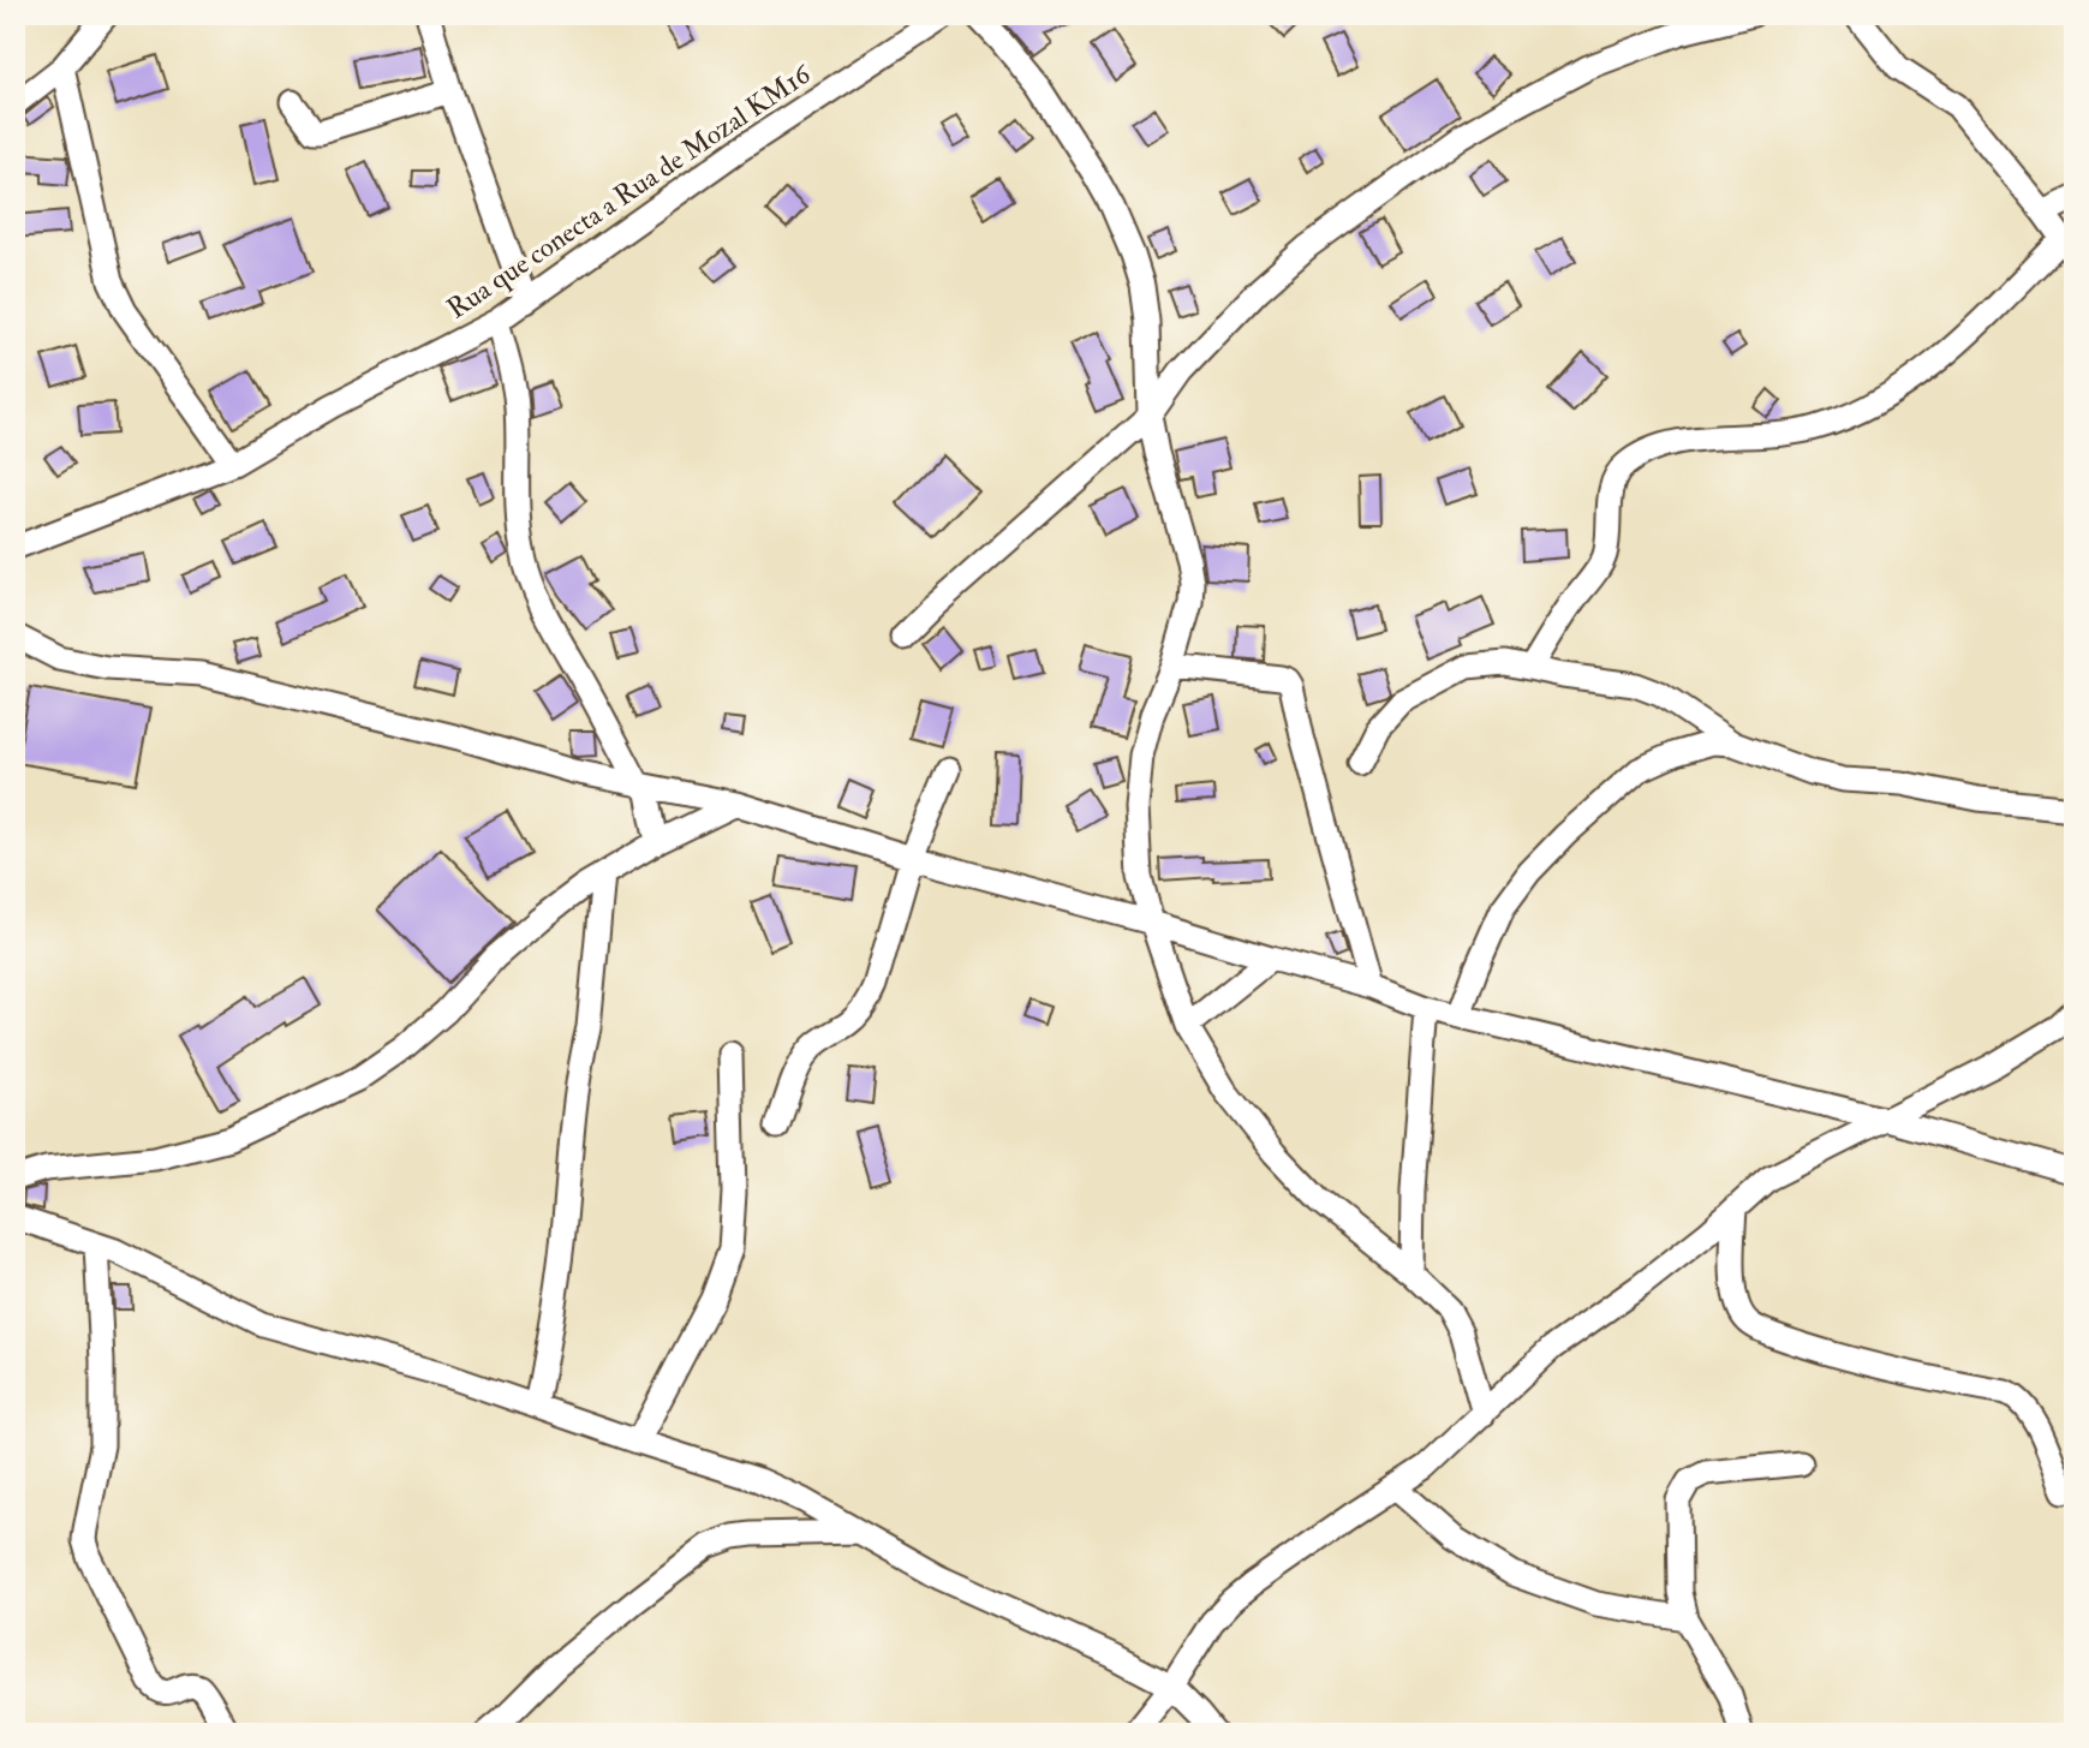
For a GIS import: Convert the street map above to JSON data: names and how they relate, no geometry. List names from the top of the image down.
{
  "streets": {
    "street": ["Rua que conecta a Rua de Mozal KM16"]
  }
}
